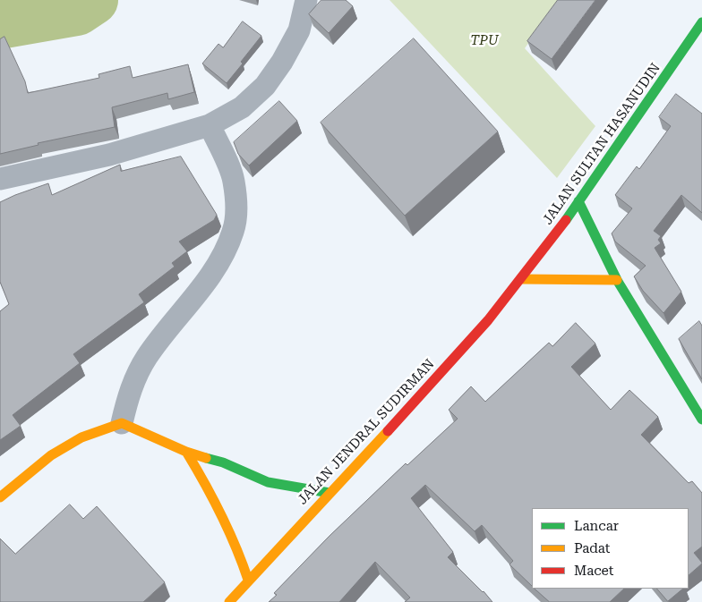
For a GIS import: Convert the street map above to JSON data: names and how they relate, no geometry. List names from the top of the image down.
{
  "streets": {
    "main road": ["JALAN SULTAN HASANUDIN", "JALAN JENDRAL SUDIRMAN"]
  },
  "crossings": [
    ["JALAN SULTAN HASANUDIN", "JALAN JENDRAL SUDIRMAN"]
  ],
  "parks": ["TPU"],
  "legend": ["Lancar", "Padat", "Macet"]
}
